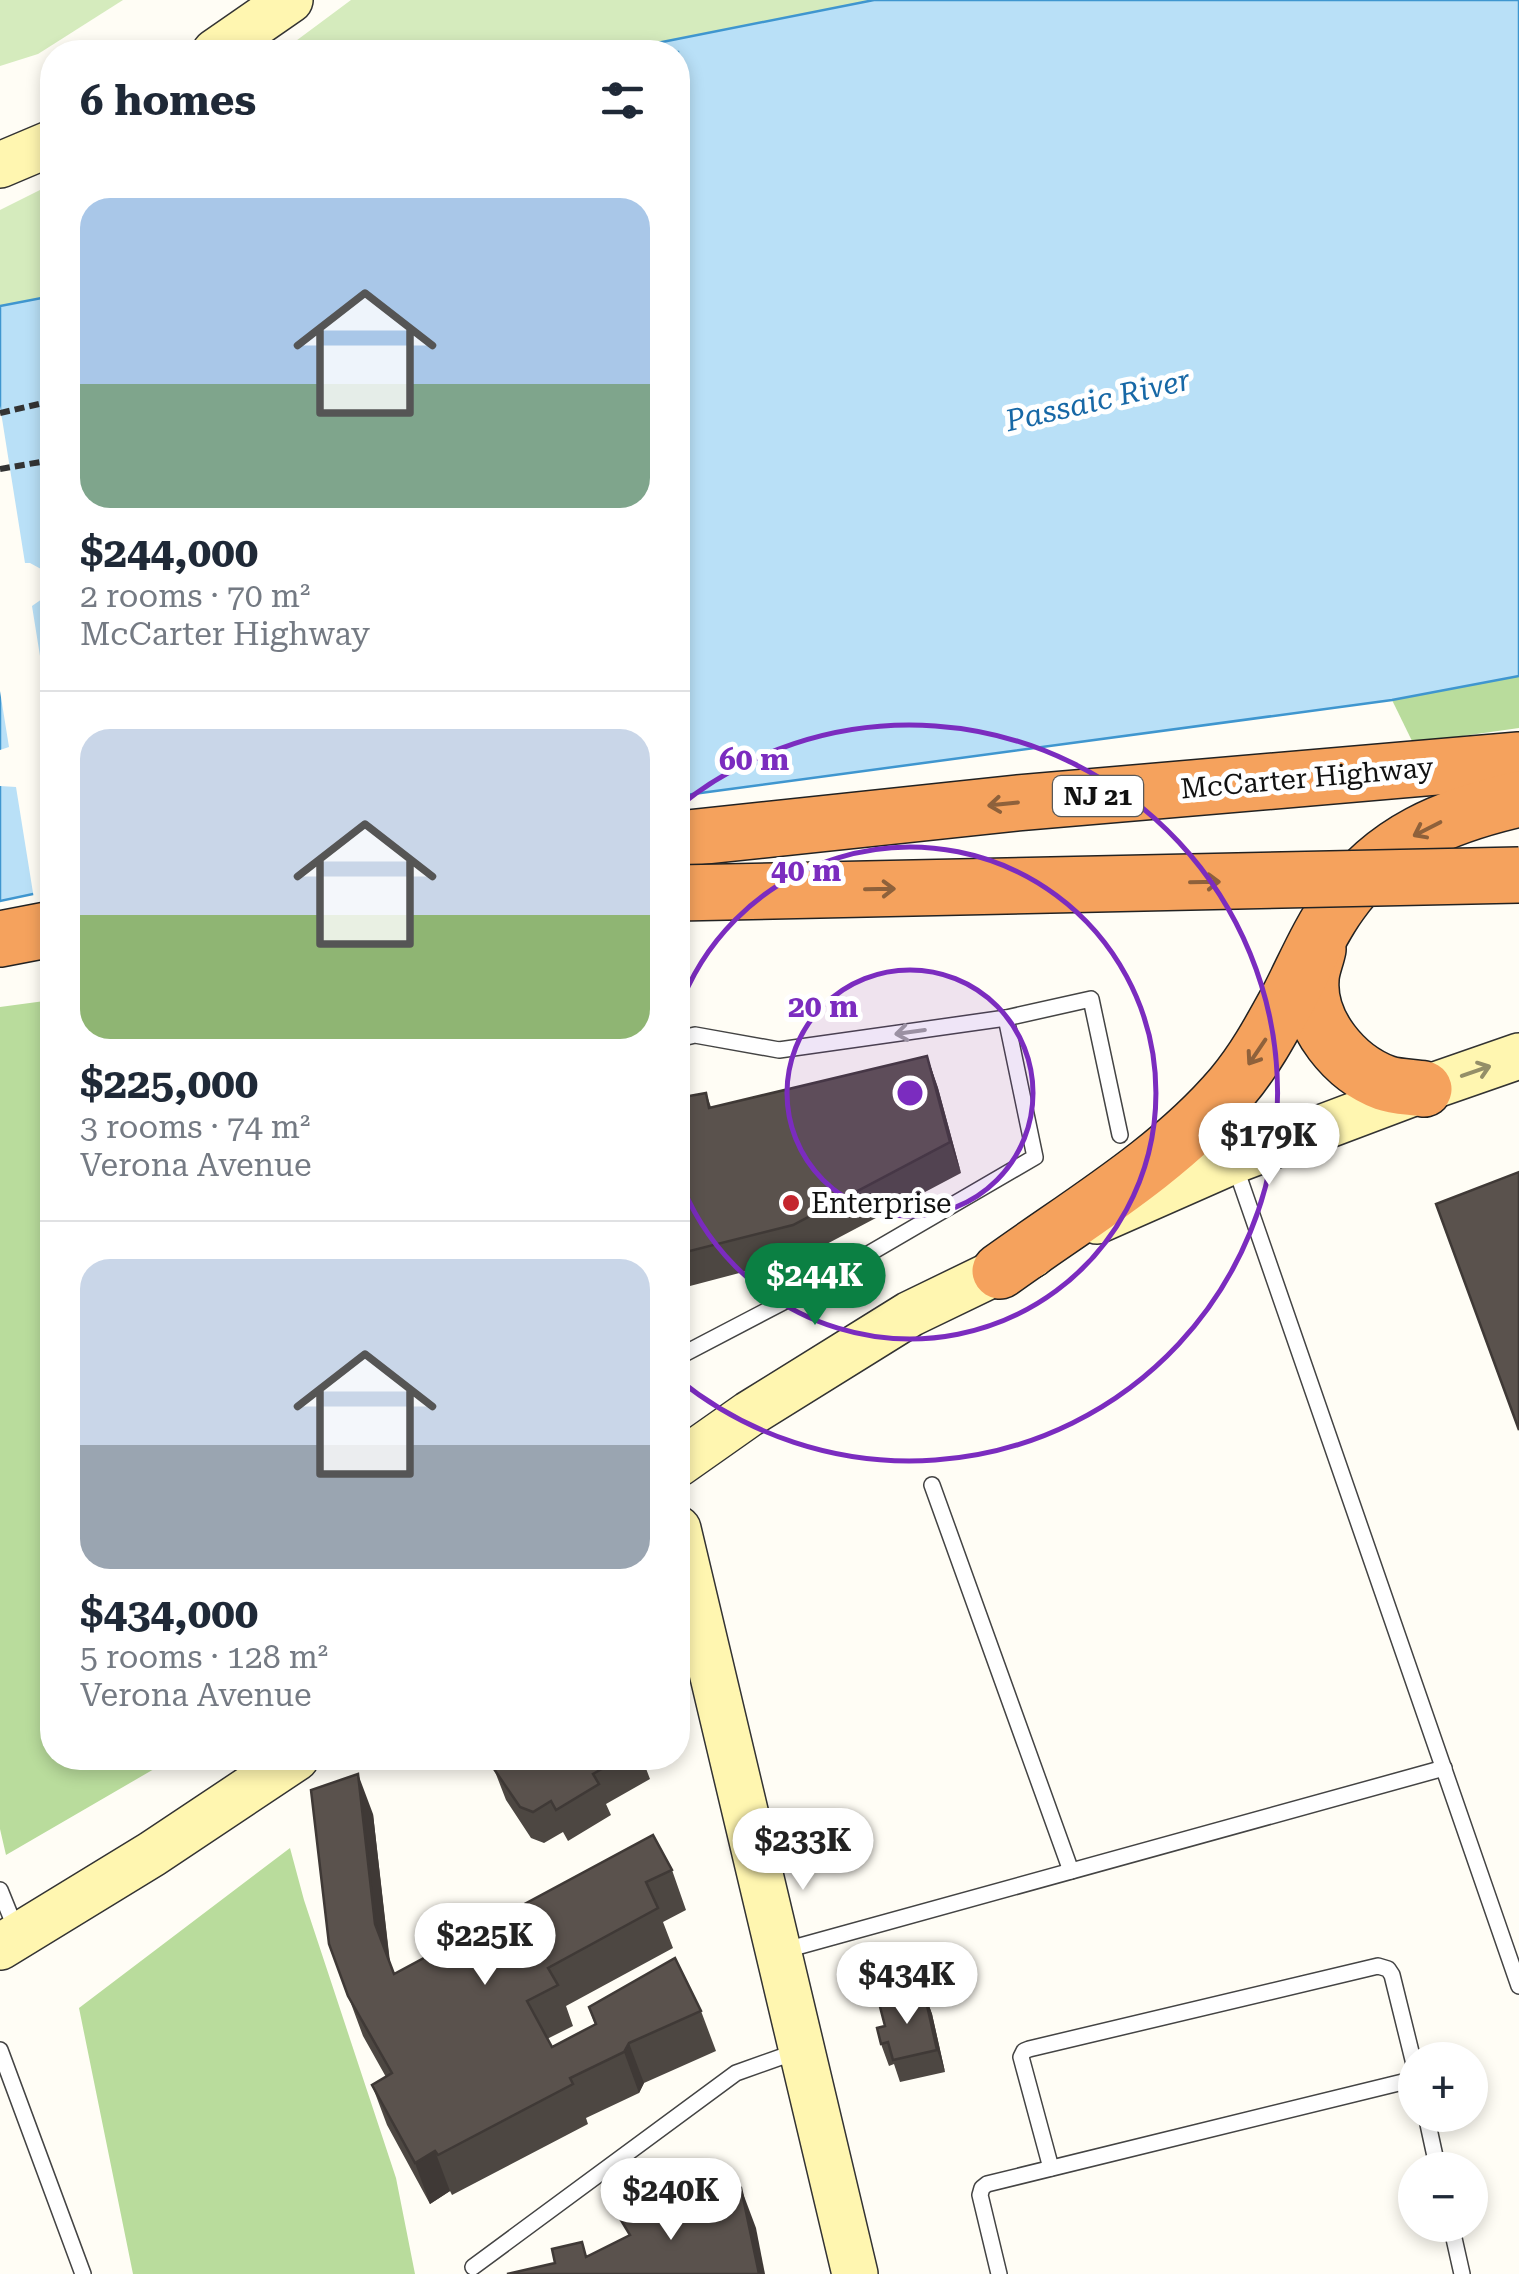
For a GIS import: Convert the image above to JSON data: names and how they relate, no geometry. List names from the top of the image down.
{
  "streets": {
    "highway": ["McCarter Highway", "NJ 21"]
  },
  "water": ["Passaic River"],
  "places": ["Enterprise"],
  "page": {
    "heading": "6 homes",
    "list": [
      {
        "name": "$244,000",
        "note": "2 rooms · 70 m² · McCarter Highway"
      },
      {
        "name": "$225,000",
        "note": "3 rooms · 74 m² · Verona Avenue"
      },
      {
        "name": "$434,000",
        "note": "5 rooms · 128 m² · Verona Avenue"
      }
    ],
    "price": [
      "$179K",
      "$244K",
      "$233K",
      "$225K",
      "$434K",
      "$240K"
    ],
    "map_buttons": ["+", "−"]
  },
  "rings": ["60 m", "40 m", "20 m"]
}
